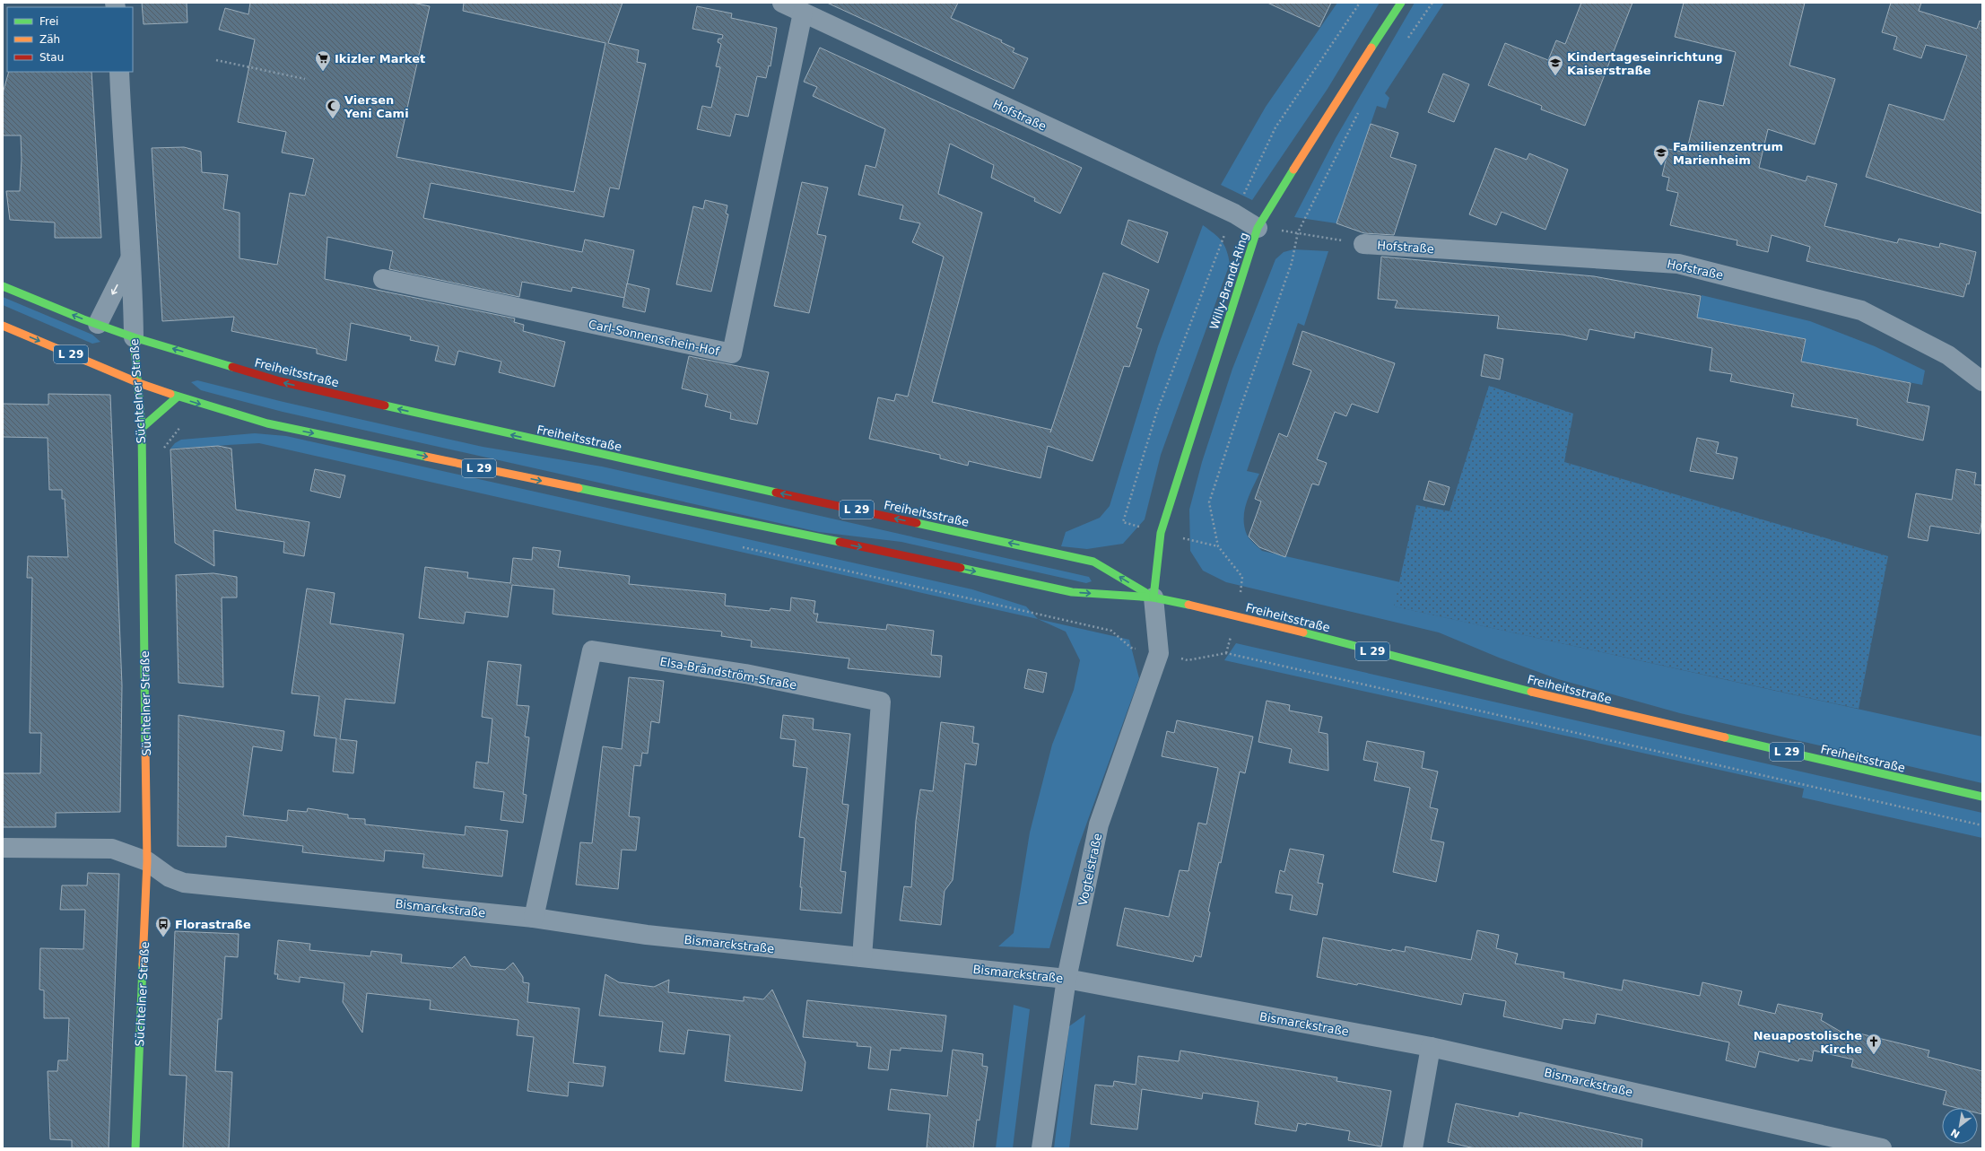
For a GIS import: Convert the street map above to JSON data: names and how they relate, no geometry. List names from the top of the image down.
{
  "streets": {
    "main road": [
      "Willy-Brandt-Ring",
      "L 29",
      "Freiheitsstraße",
      "Süchtelner Straße"
    ],
    "street": [
      "Hofstraße",
      "Carl-Sonnenschein-Hof",
      "Elsa-Brändström-Straße",
      "Vogteistraße",
      "Bismarckstraße"
    ]
  },
  "crossings": [
    ["Hofstraße", "Willy-Brandt-Ring"],
    ["Hofstraße", "Carl-Sonnenschein-Hof"],
    ["Willy-Brandt-Ring", "Freiheitsstraße"],
    ["Willy-Brandt-Ring", "Vogteistraße"],
    ["Freiheitsstraße", "Süchtelner Straße"],
    ["Freiheitsstraße", "Vogteistraße"],
    ["Süchtelner Straße", "Bismarckstraße"],
    ["Elsa-Brändström-Straße", "Bismarckstraße"],
    ["Vogteistraße", "Bismarckstraße"]
  ],
  "places": {
    "supermarket": ["Ikizler Market"],
    "school or university": ["Kindertageseinrichtung Kaiserstraße", "Familienzentrum Marienheim"],
    "mosque": ["Viersen Yeni Cami"],
    "bus stop": ["Florastraße"],
    "church": ["Neuapostolische Kirche"]
  },
  "legend": ["Frei", "Zäh", "Stau"],
  "north": "bottom left"
}
